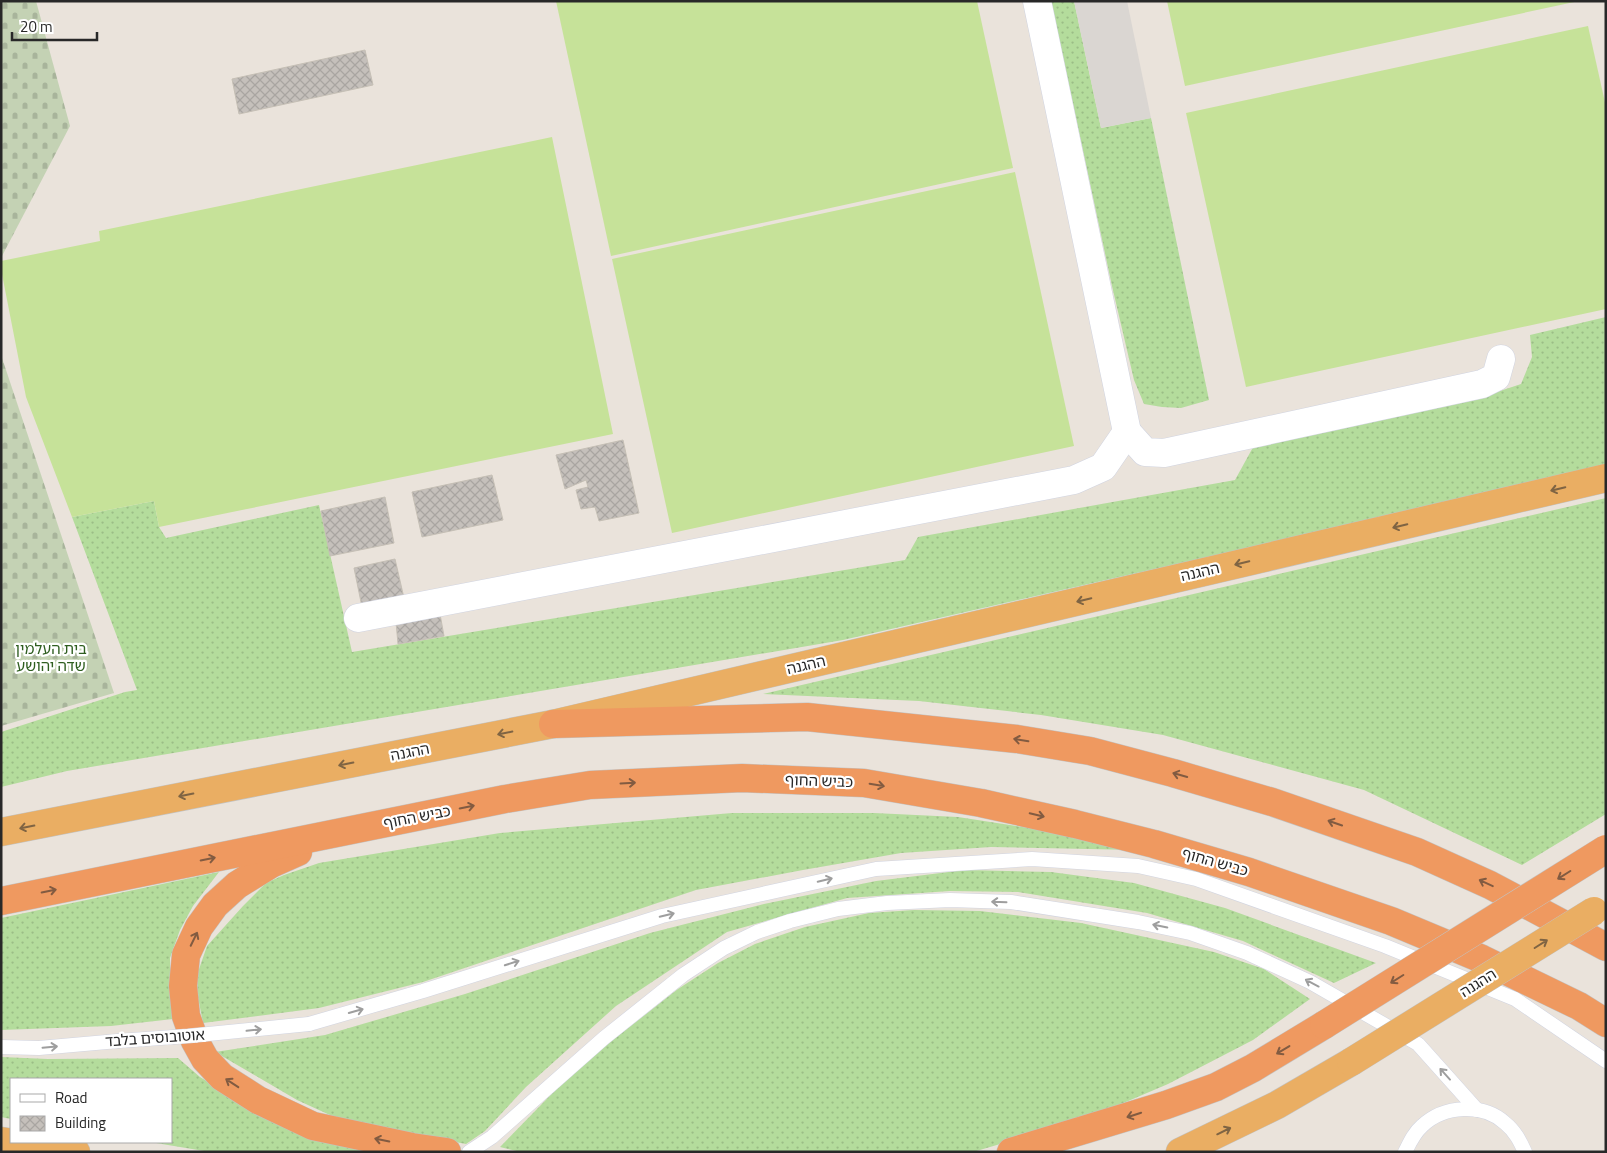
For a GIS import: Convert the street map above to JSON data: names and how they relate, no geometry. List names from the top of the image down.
{
  "streets": {
    "highway": ["ההגנה", "כביש החוף"],
    "lane": ["אוטובוסים בלבד"]
  },
  "one_way": ["אוטובוסים בלבד"],
  "parks": ["בית העלמין שדה יהושע"],
  "legend": ["Road", "Building"],
  "scale_bar": "20 m"
}
